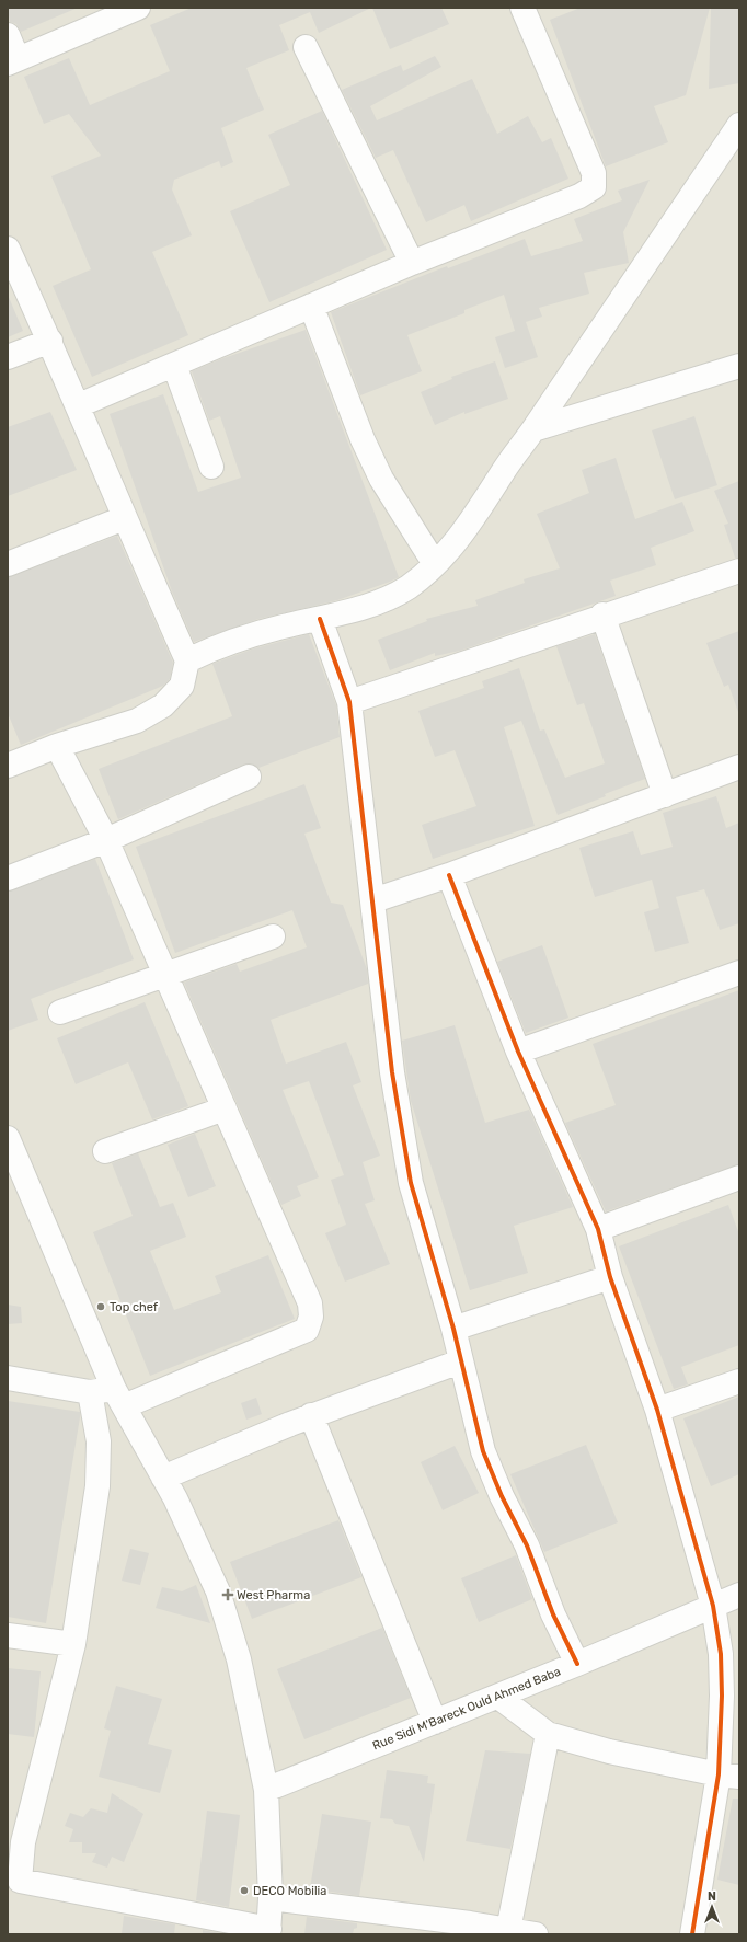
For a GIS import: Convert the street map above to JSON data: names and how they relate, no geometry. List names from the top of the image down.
{
  "streets": {
    "street": ["Rue Sidi M'Bareck Ould Ahmed Baba"]
  },
  "places": {
    "other": ["Top chef", "DECO Mobilia"],
    "health": ["West Pharma"]
  },
  "north": "top"
}
